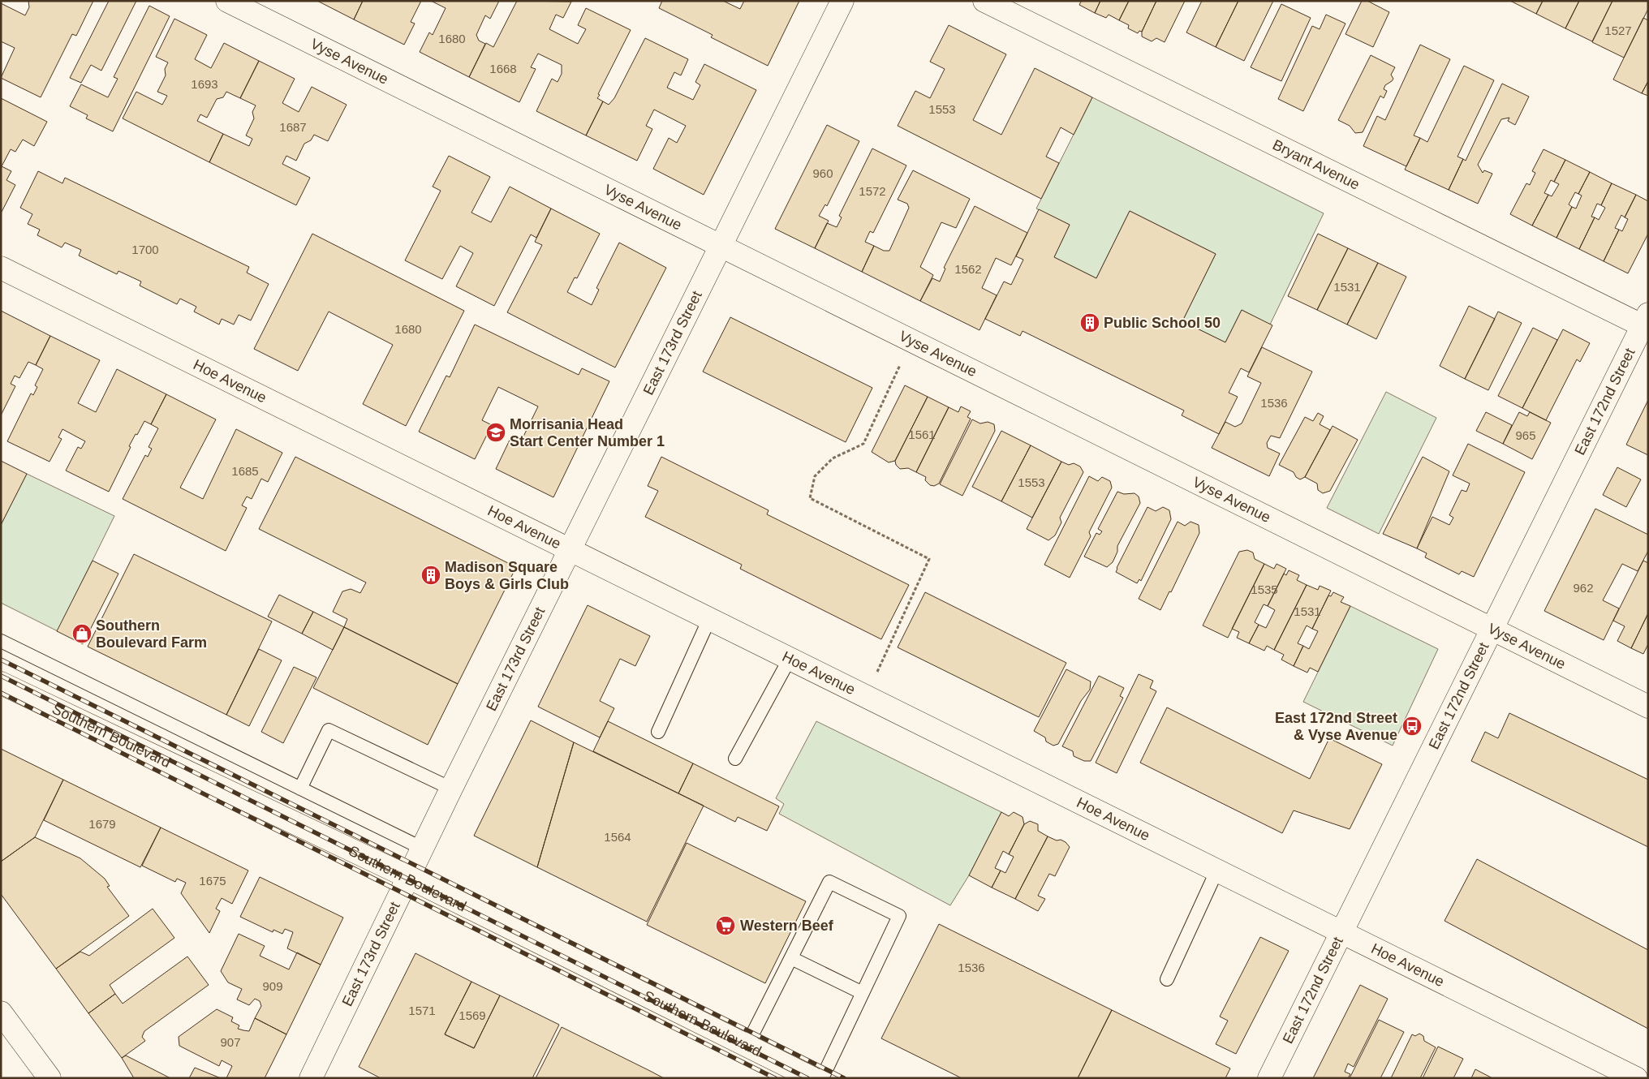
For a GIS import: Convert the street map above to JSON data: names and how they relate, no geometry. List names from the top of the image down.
{
  "streets": {
    "street": [
      "Vyse Avenue",
      "Bryant Avenue",
      "East 173rd Street",
      "Hoe Avenue",
      "East 172nd Street",
      "Southern Boulevard"
    ]
  },
  "crossings": [
    ["Vyse Avenue", "East 173rd Street"],
    ["Vyse Avenue", "East 172nd Street"],
    ["Bryant Avenue", "East 172nd Street"],
    ["East 173rd Street", "Hoe Avenue"],
    ["East 173rd Street", "Southern Boulevard"],
    ["Hoe Avenue", "East 172nd Street"]
  ],
  "places": {
    "building": ["Public School 50", "Madison Square Boys & Girls Club"],
    "school or university": ["Morrisania Head Start Center Number 1"],
    "shop": ["Southern Boulevard Farm"],
    "bus stop": ["East 172nd Street & Vyse Avenue"],
    "supermarket": ["Western Beef"]
  },
  "house_numbers": [
    "1527",
    "1680",
    "1668",
    "1693",
    "1553",
    "1687",
    "960",
    "1572",
    "1700",
    "1562",
    "1531",
    "1680",
    "1536",
    "1561",
    "965",
    "1685",
    "1553",
    "962",
    "1535",
    "1531",
    "1679",
    "1564",
    "1675",
    "1536",
    "909",
    "1571",
    "1569",
    "907"
  ]
}
